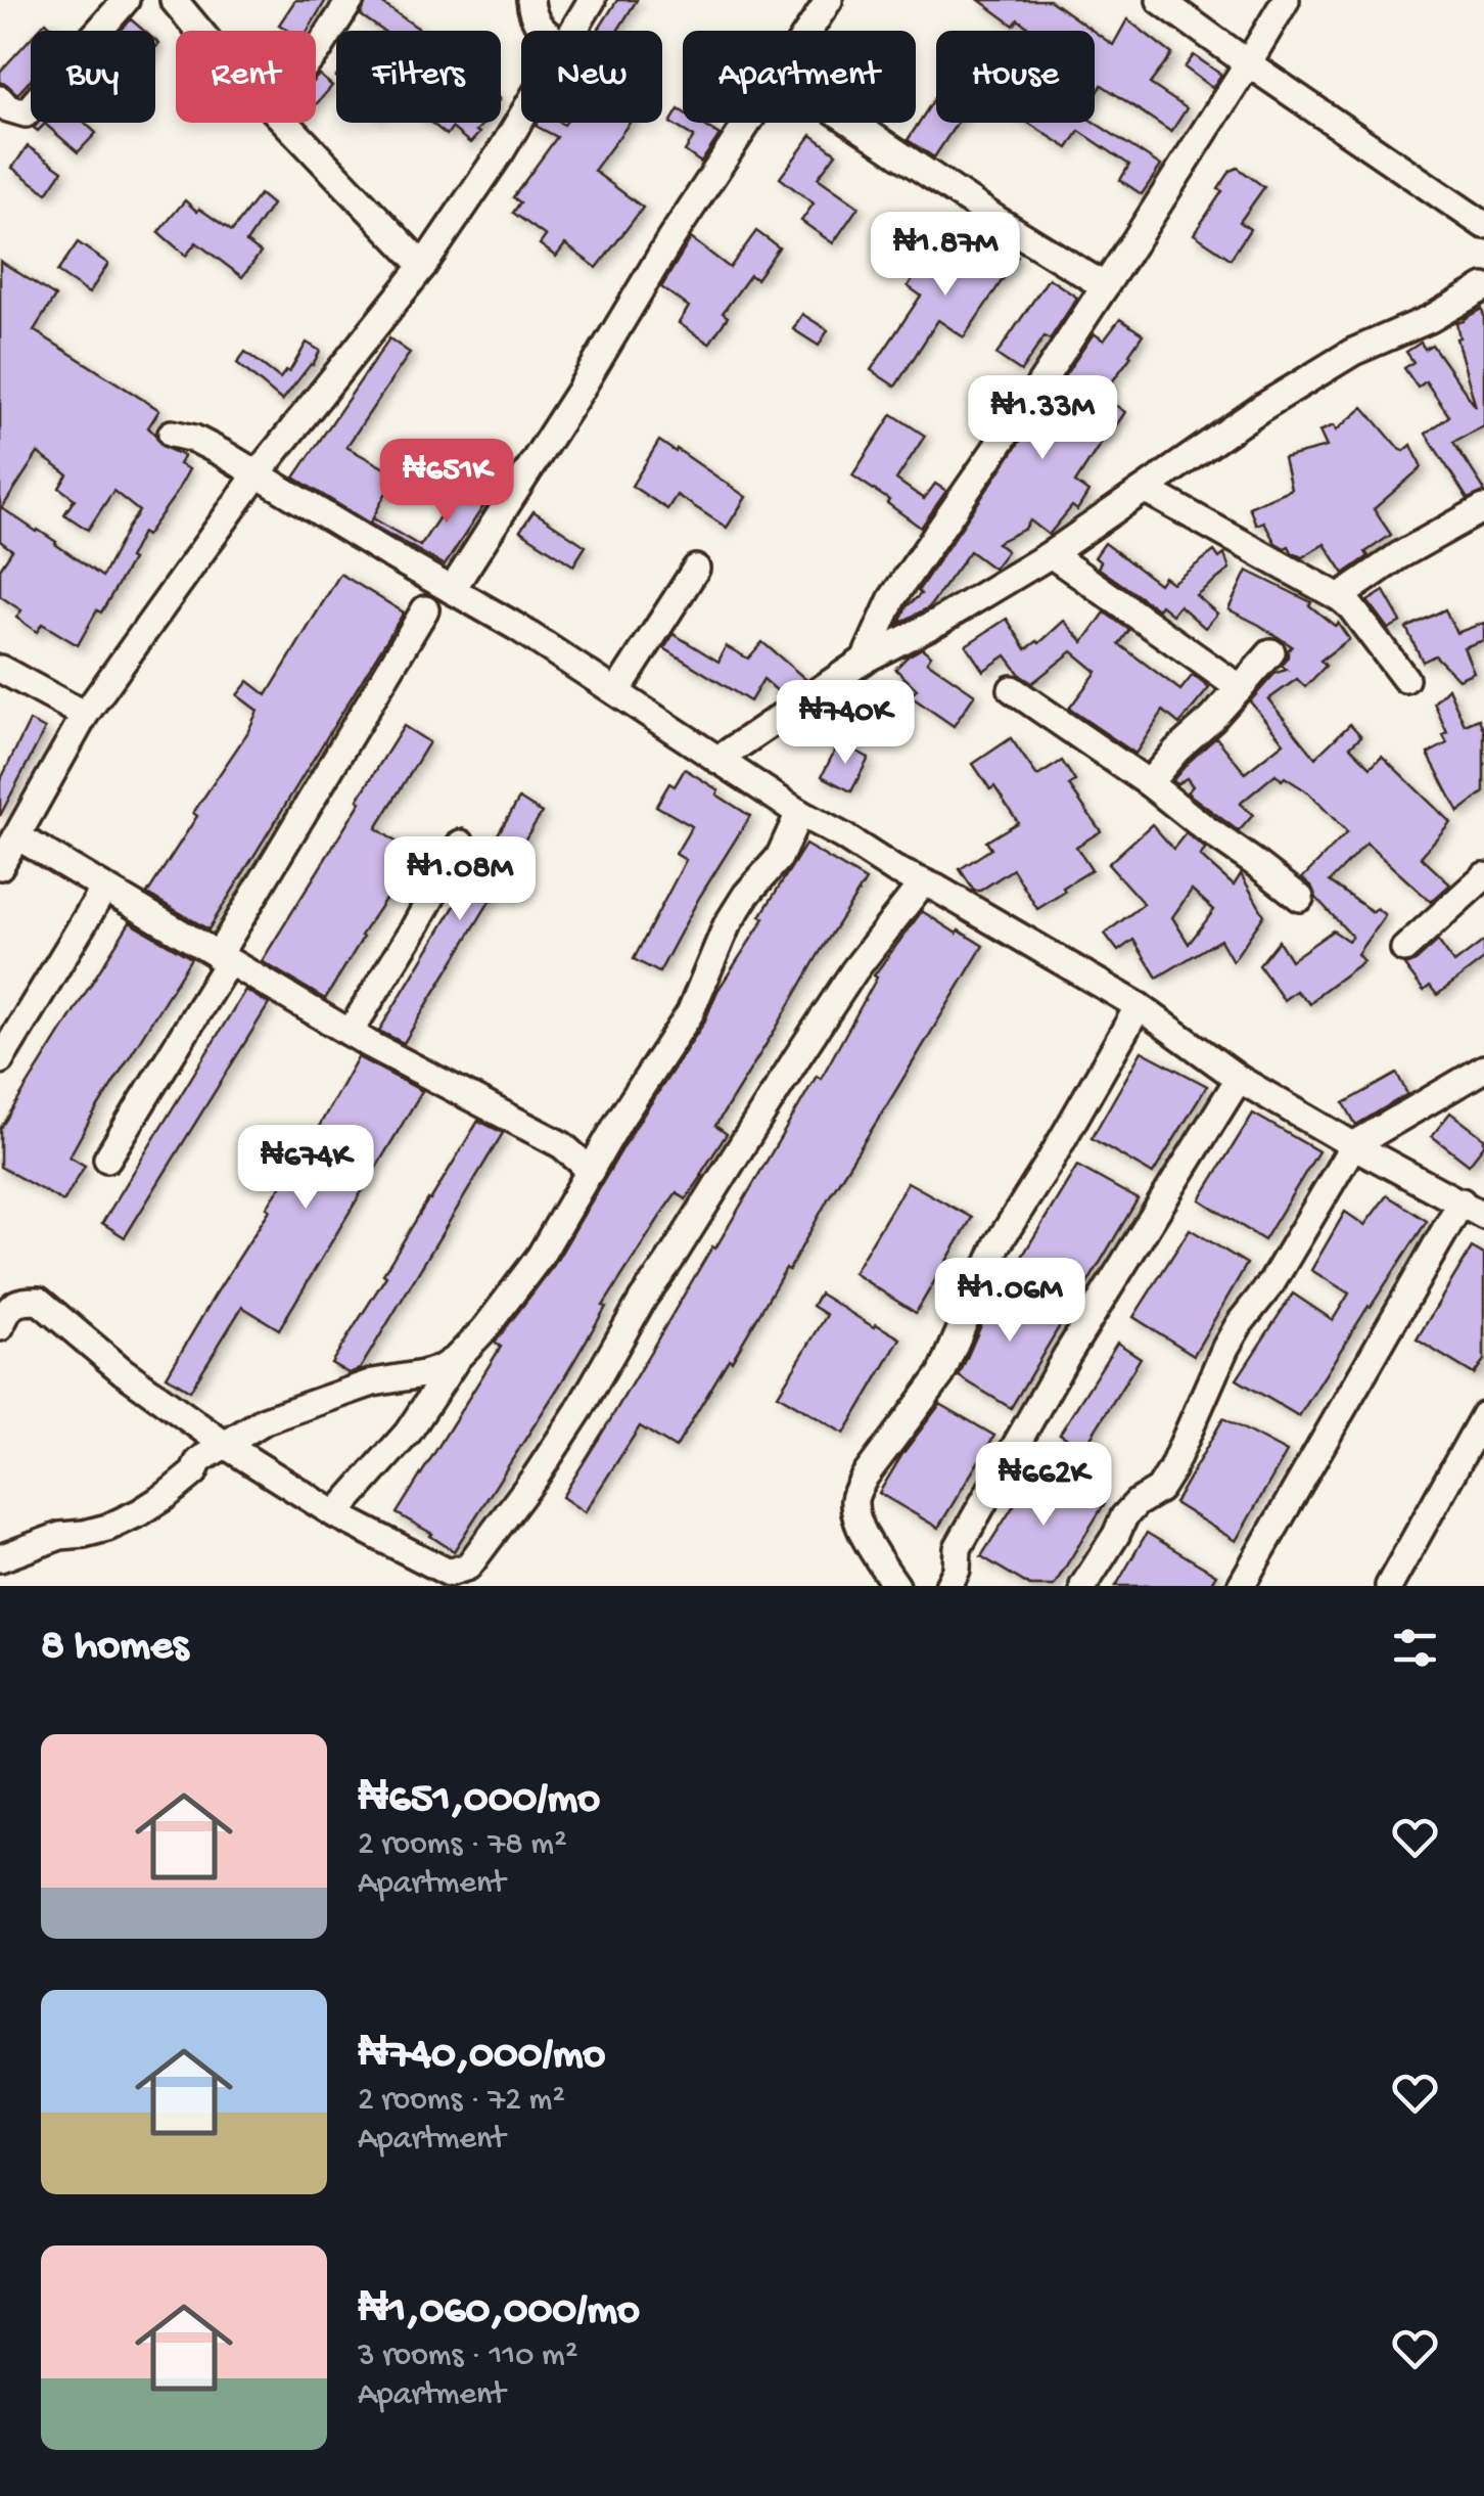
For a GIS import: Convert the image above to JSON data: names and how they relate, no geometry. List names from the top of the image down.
{
  "page": {
    "chip": [
      "Buy",
      "Rent",
      "Filters",
      "New",
      "Apartment",
      "House"
    ],
    "price": [
      "₦1.87M",
      "₦1.33M",
      "₦651K",
      "₦740K",
      "₦1.08M",
      "₦674K",
      "₦1.06M",
      "₦662K"
    ],
    "heading": "8 homes",
    "list": [
      {
        "name": "₦651,000/mo",
        "note": "2 rooms · 78 m² · Apartment"
      },
      {
        "name": "₦740,000/mo",
        "note": "2 rooms · 72 m² · Apartment"
      },
      {
        "name": "₦1,060,000/mo",
        "note": "3 rooms · 110 m² · Apartment"
      }
    ]
  }
}
